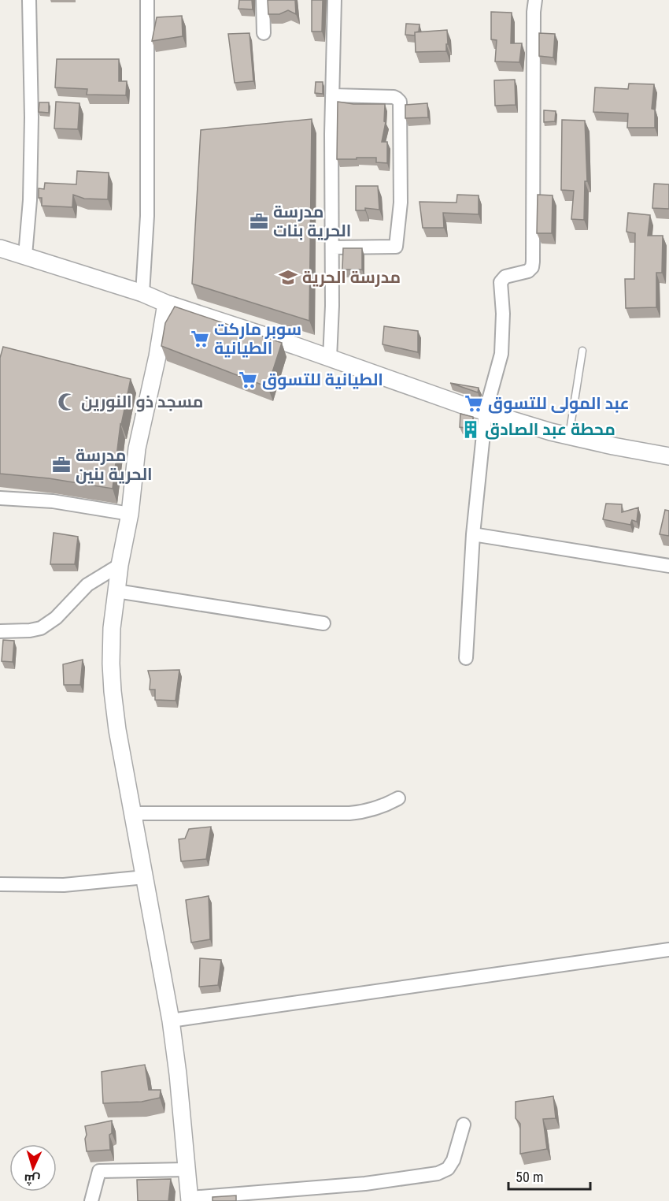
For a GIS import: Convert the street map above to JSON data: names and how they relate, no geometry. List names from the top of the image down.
{
  "places": {
    "office": ["مدرسة الحرية بنات", "مدرسة الحرية بنين"],
    "school or university": ["مدرسة الحرية"],
    "supermarket": ["سوبر ماركت الطيانية", "الطيانية للتسوق", "عبد المولى للتسوق"],
    "mosque": ["مسجد ذو النورين"],
    "building": ["محطة عبد الصادق"]
  },
  "scale_bar": "50 m",
  "north": "bottom"
}
